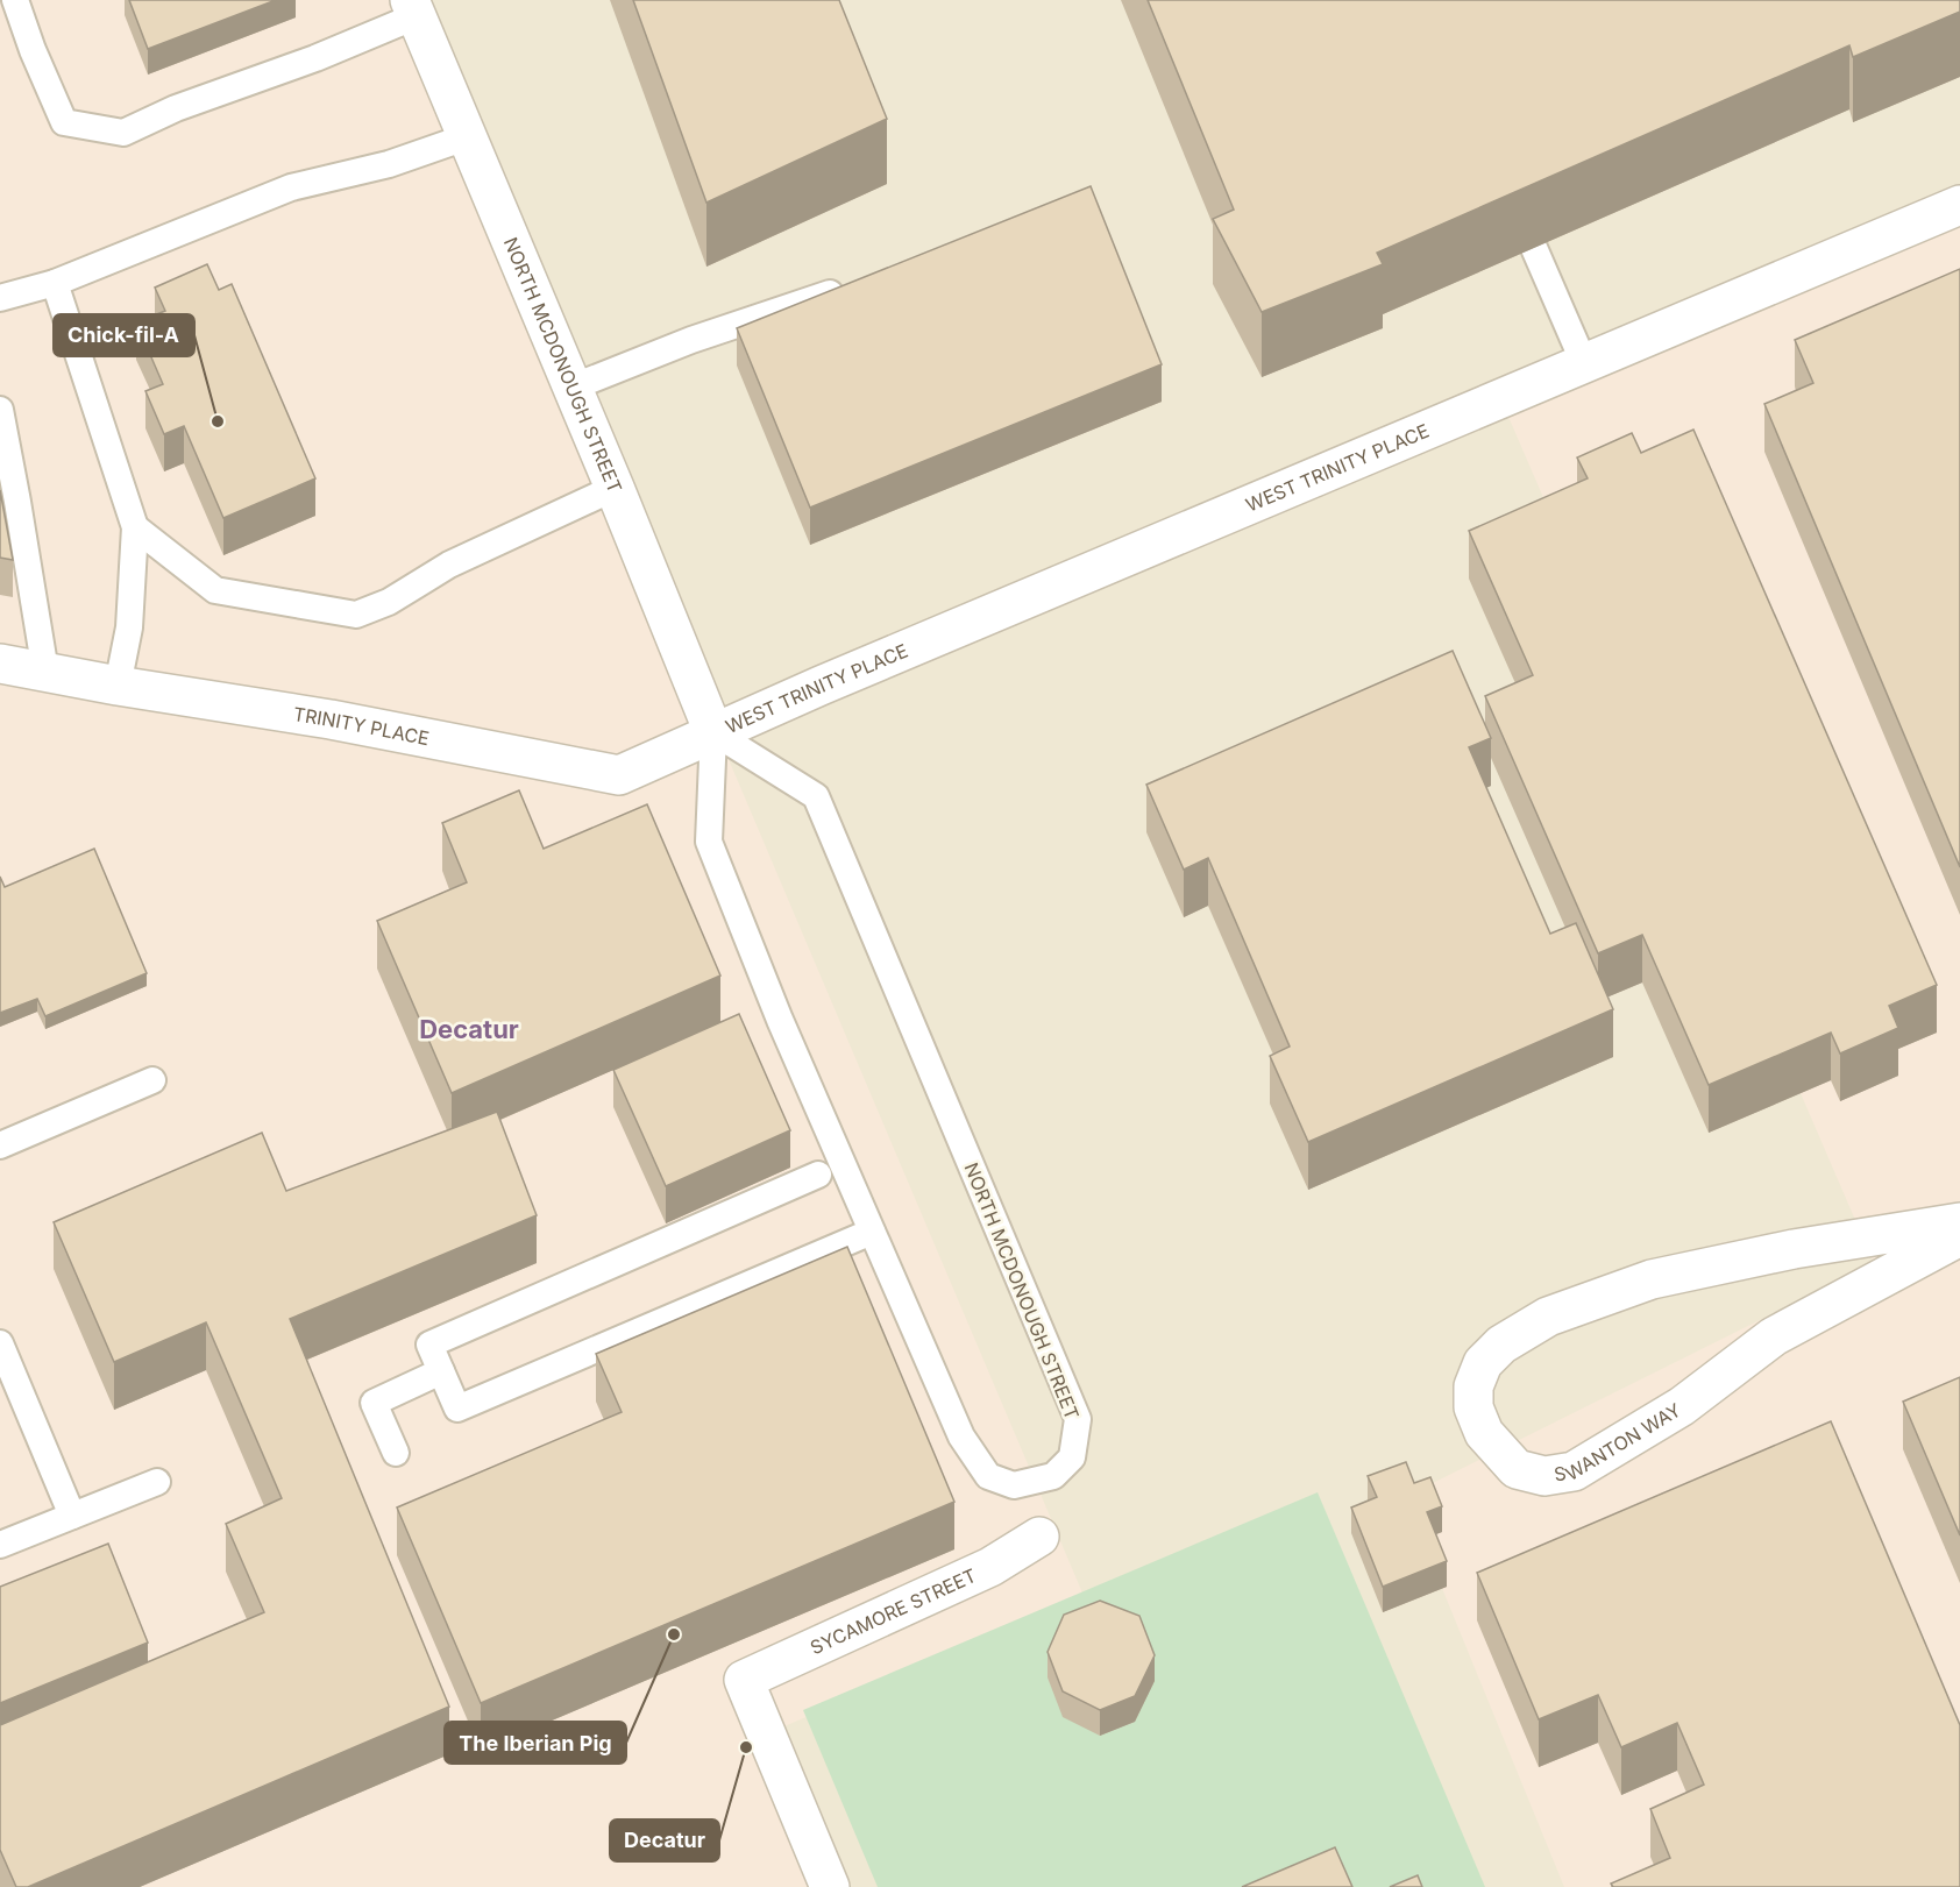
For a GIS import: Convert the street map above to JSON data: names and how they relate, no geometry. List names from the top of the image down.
{
  "streets": {
    "street": [
      "NORTH MCDONOUGH STREET",
      "WEST TRINITY PLACE",
      "TRINITY PLACE",
      "SWANTON WAY",
      "SYCAMORE STREET"
    ]
  },
  "crossings": [
    ["NORTH MCDONOUGH STREET", "WEST TRINITY PLACE"],
    ["NORTH MCDONOUGH STREET", "TRINITY PLACE"],
    ["WEST TRINITY PLACE", "TRINITY PLACE"]
  ],
  "districts": ["Decatur"],
  "places": ["Chick-fil-A", "The Iberian Pig", "Decatur"]
}
